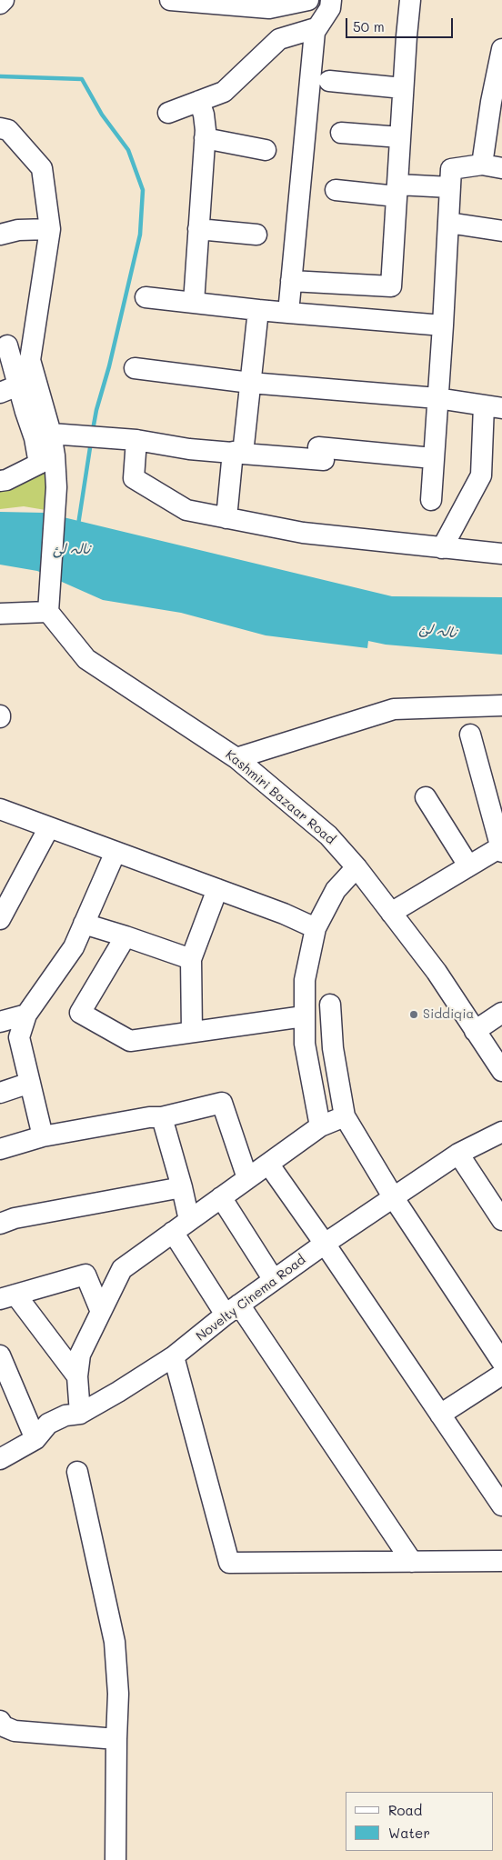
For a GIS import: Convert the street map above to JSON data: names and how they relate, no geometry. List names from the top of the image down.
{
  "streets": {
    "street": ["Kashmiri Bazaar Road", "Novelty Cinema Road"]
  },
  "water": ["نالہ لئ"],
  "places": ["Siddiqia"],
  "legend": ["Road", "Water"],
  "scale_bar": "50 m"
}
